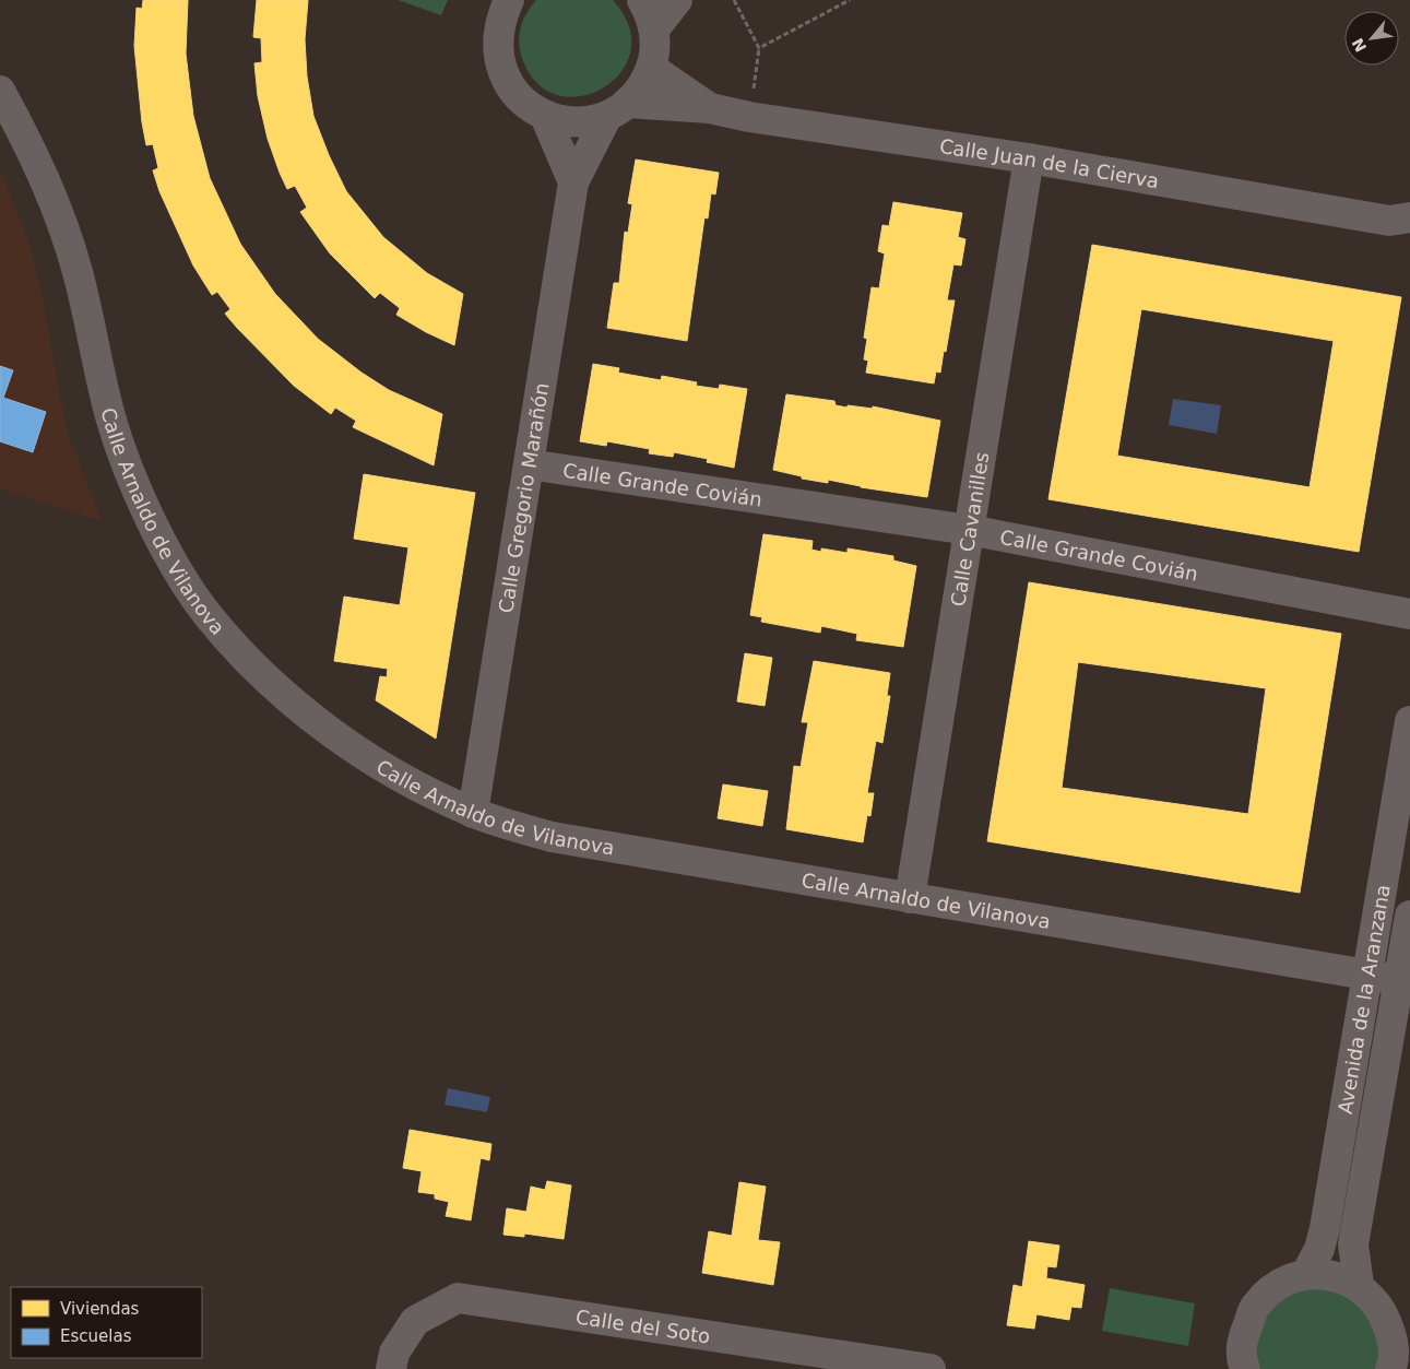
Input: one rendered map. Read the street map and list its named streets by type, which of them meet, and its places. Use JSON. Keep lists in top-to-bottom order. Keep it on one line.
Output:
{"streets":{"street":["Calle Juan de la Cierva","Calle Grande Covián","Calle Gregorio Marañón","Calle Arnaldo de Vilanova","Calle Cavanilles","Avenida de la Aranzana","Calle del Soto"]},"crossings":[["Calle Juan de la Cierva","Calle Gregorio Marañón"],["Calle Juan de la Cierva","Calle Cavanilles"],["Calle Grande Covián","Calle Gregorio Marañón"],["Calle Grande Covián","Calle Cavanilles"],["Calle Gregorio Marañón","Calle Arnaldo de Vilanova"],["Calle Arnaldo de Vilanova","Calle Cavanilles"],["Calle Arnaldo de Vilanova","Avenida de la Aranzana"]],"legend":["Viviendas","Escuelas"],"north":"bottom left"}
